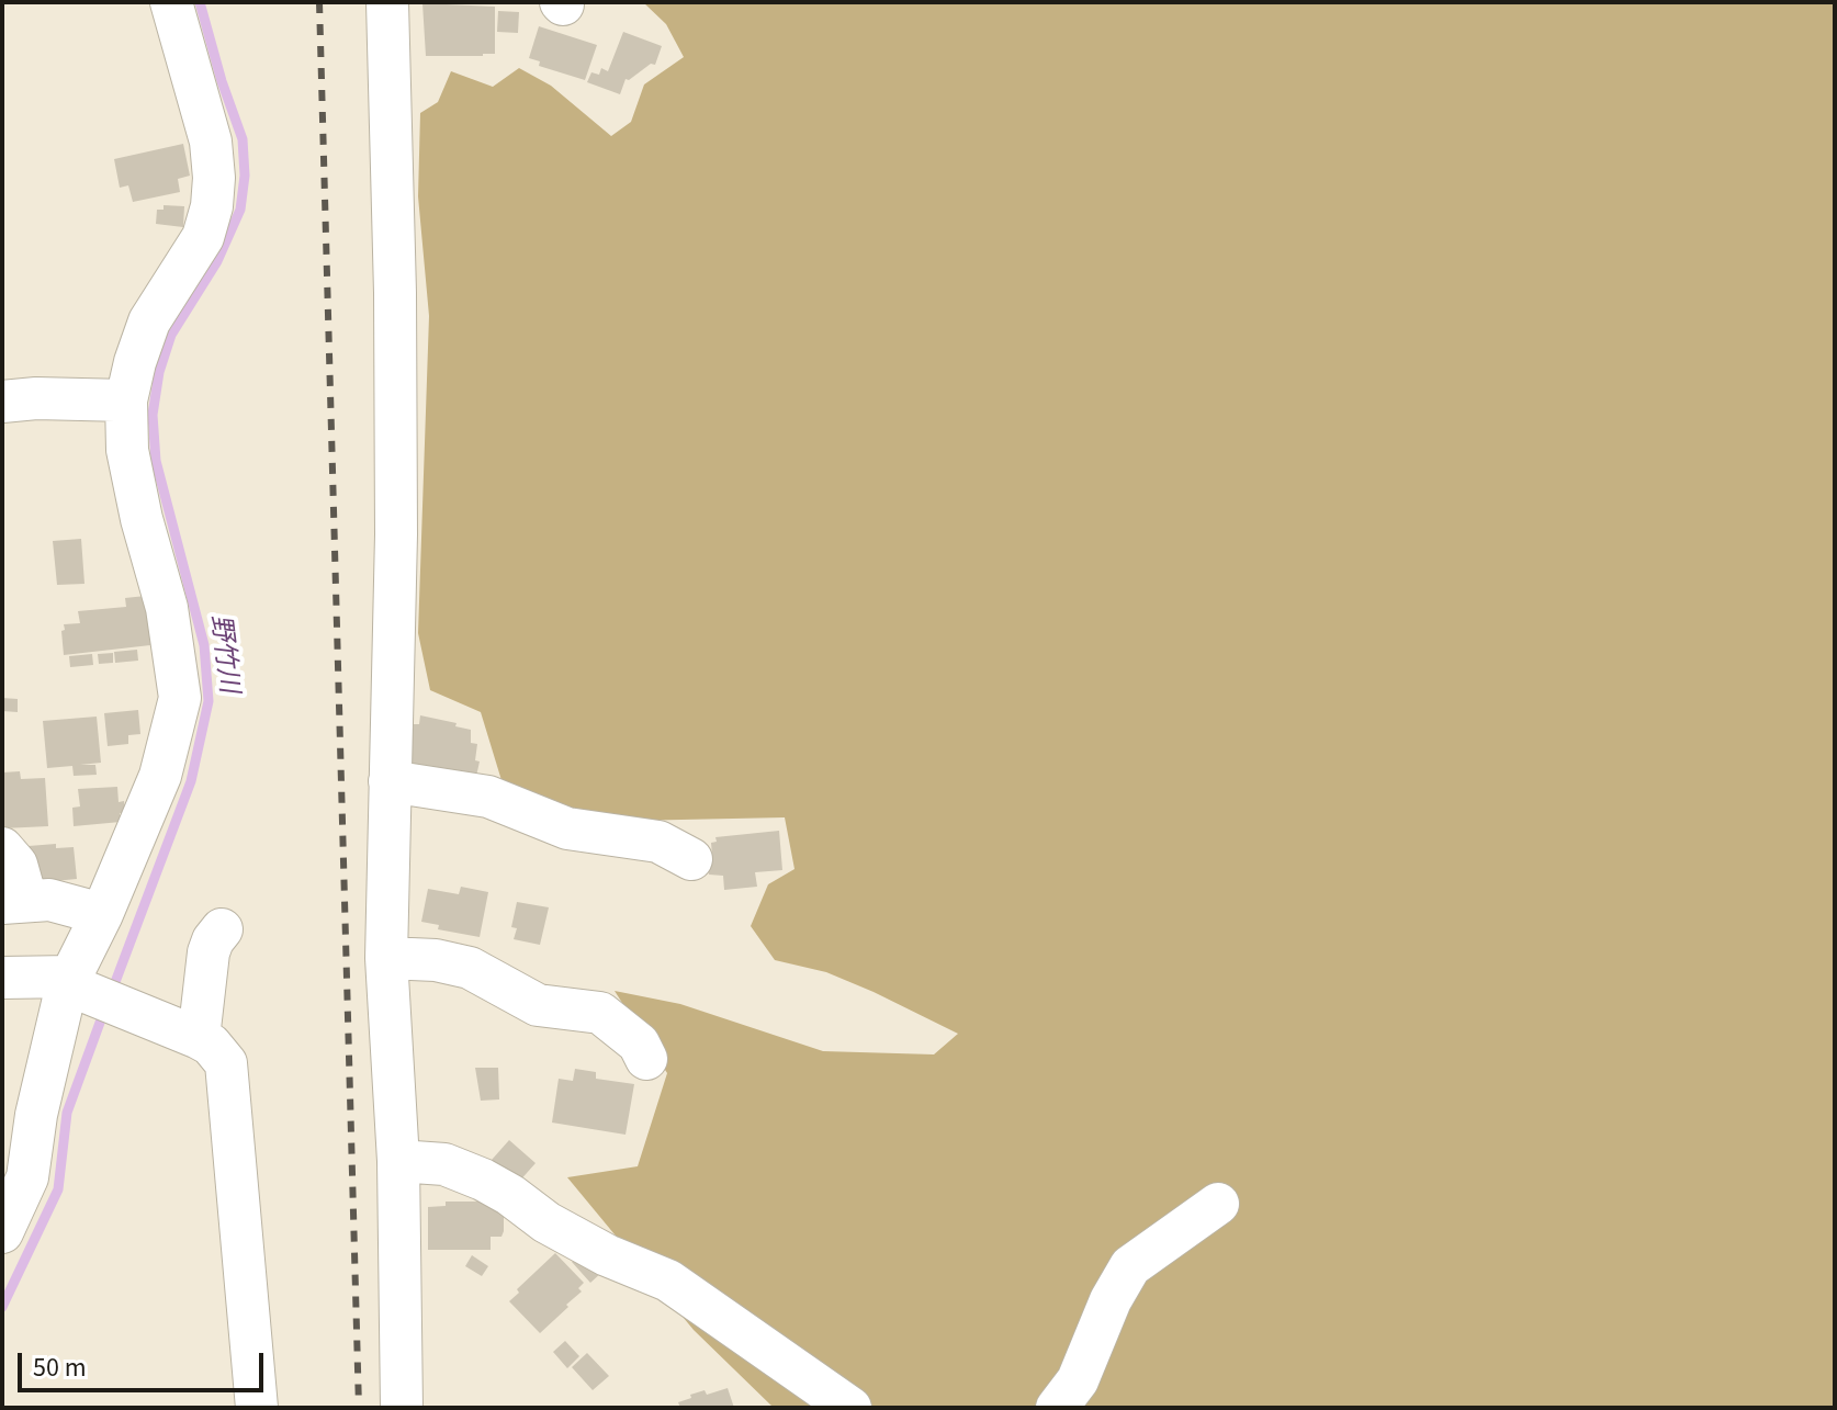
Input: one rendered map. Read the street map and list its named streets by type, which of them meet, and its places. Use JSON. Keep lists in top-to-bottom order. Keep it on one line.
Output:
{"water":["野竹川"],"scale_bar":"50 m"}
